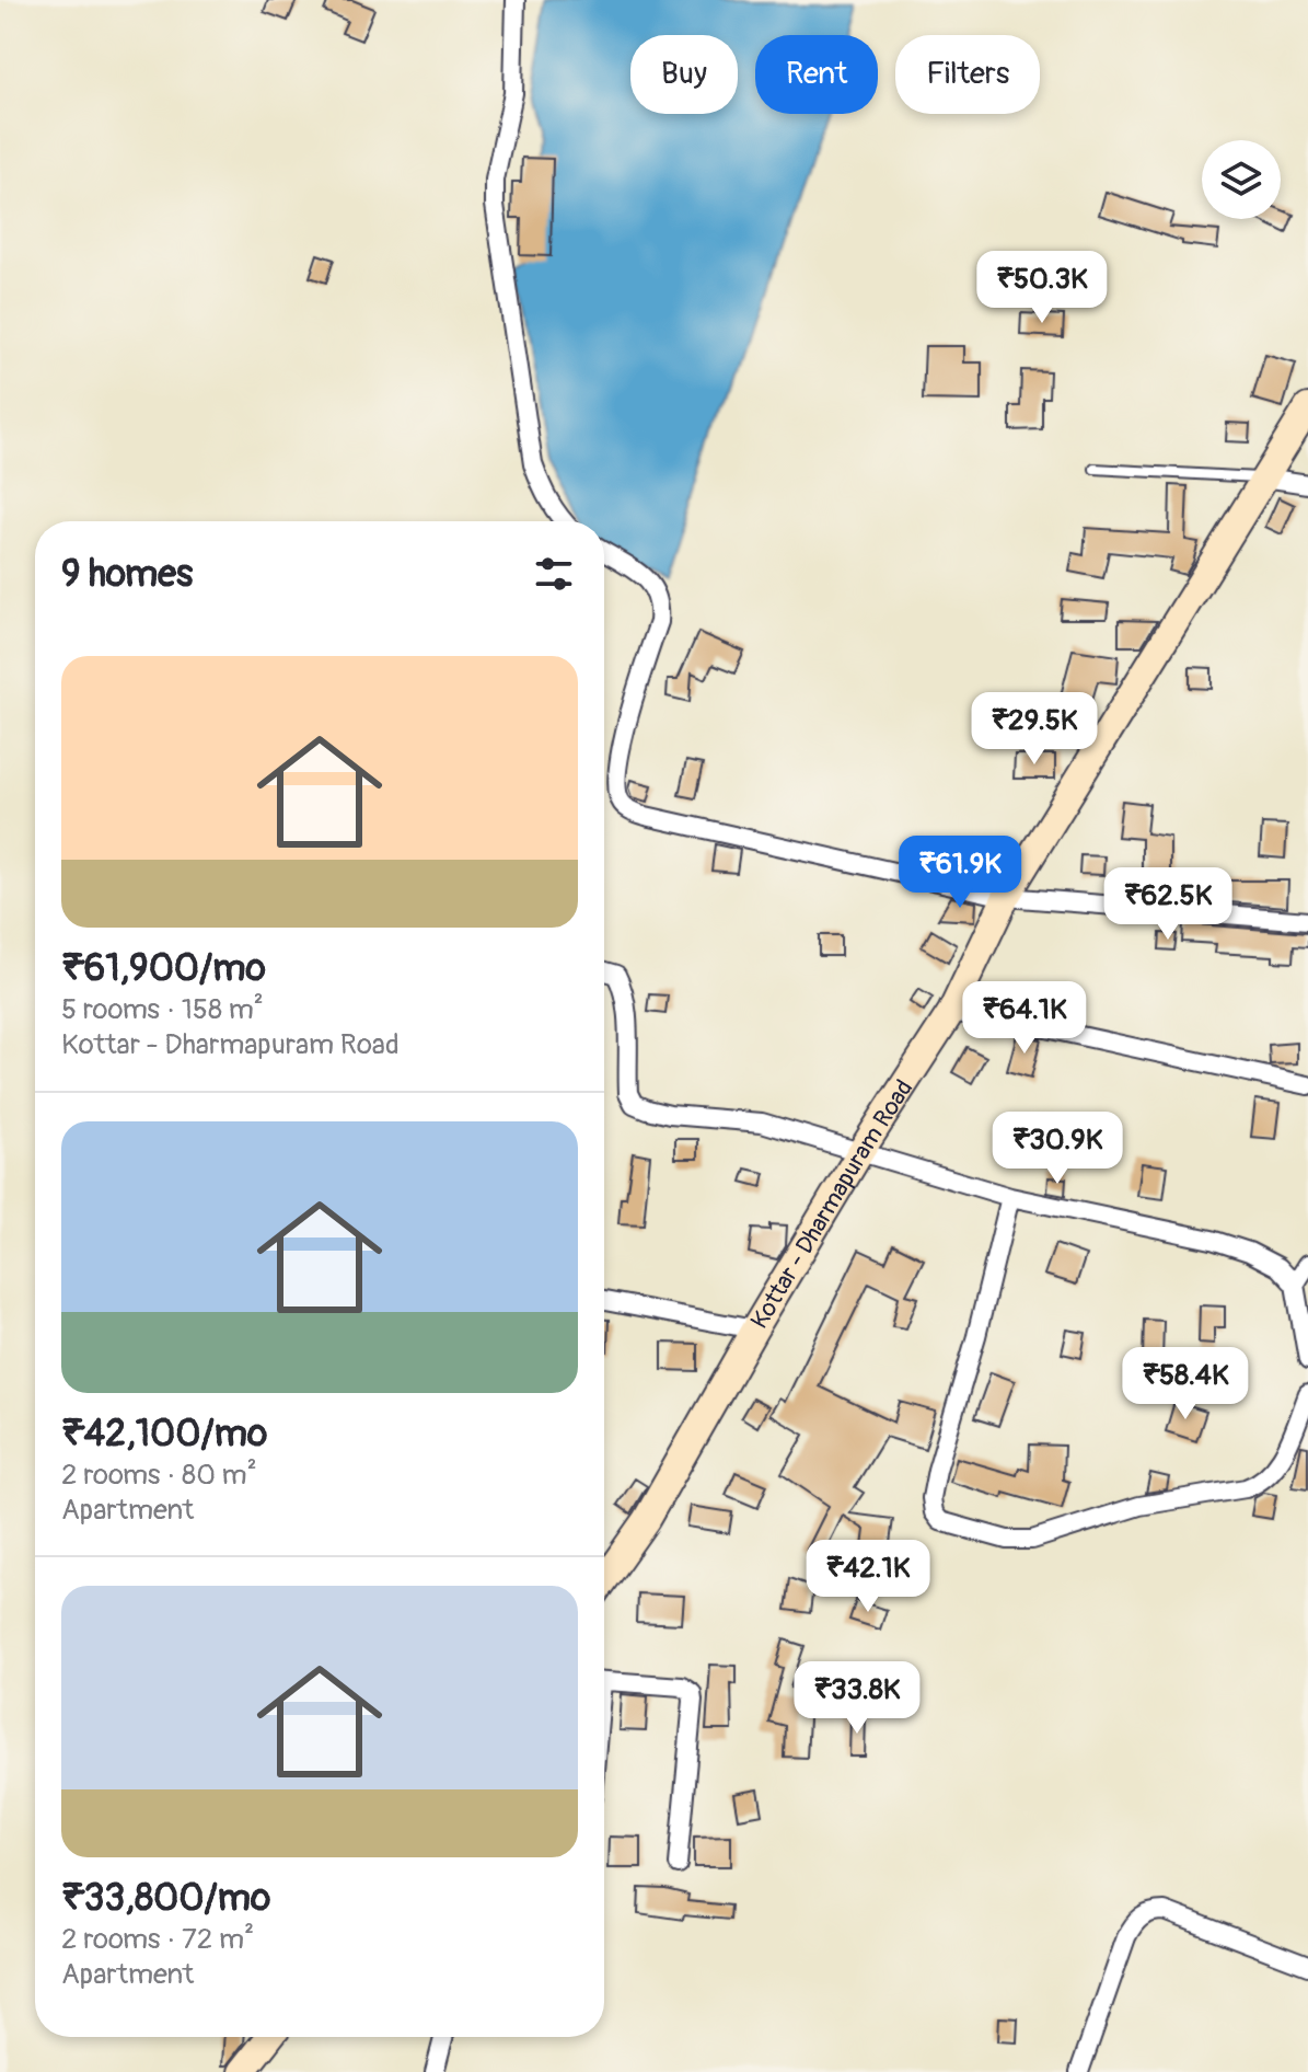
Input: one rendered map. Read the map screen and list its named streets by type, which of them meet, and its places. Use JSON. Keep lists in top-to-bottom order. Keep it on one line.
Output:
{"streets":{"main road":["Kottar - Dharmapuram Road"]},"page":{"chip":["Buy","Rent","Filters"],"price":["₹50.3K","₹29.5K","₹61.9K","₹62.5K","₹64.1K","₹30.9K","₹58.4K","₹42.1K","₹33.8K"],"heading":"9 homes","list":[{"name":"₹61,900/mo","note":"5 rooms · 158 m² · Kottar - Dharmapuram Road"},{"name":"₹42,100/mo","note":"2 rooms · 80 m² · Apartment"},{"name":"₹33,800/mo","note":"2 rooms · 72 m² · Apartment"}]}}
